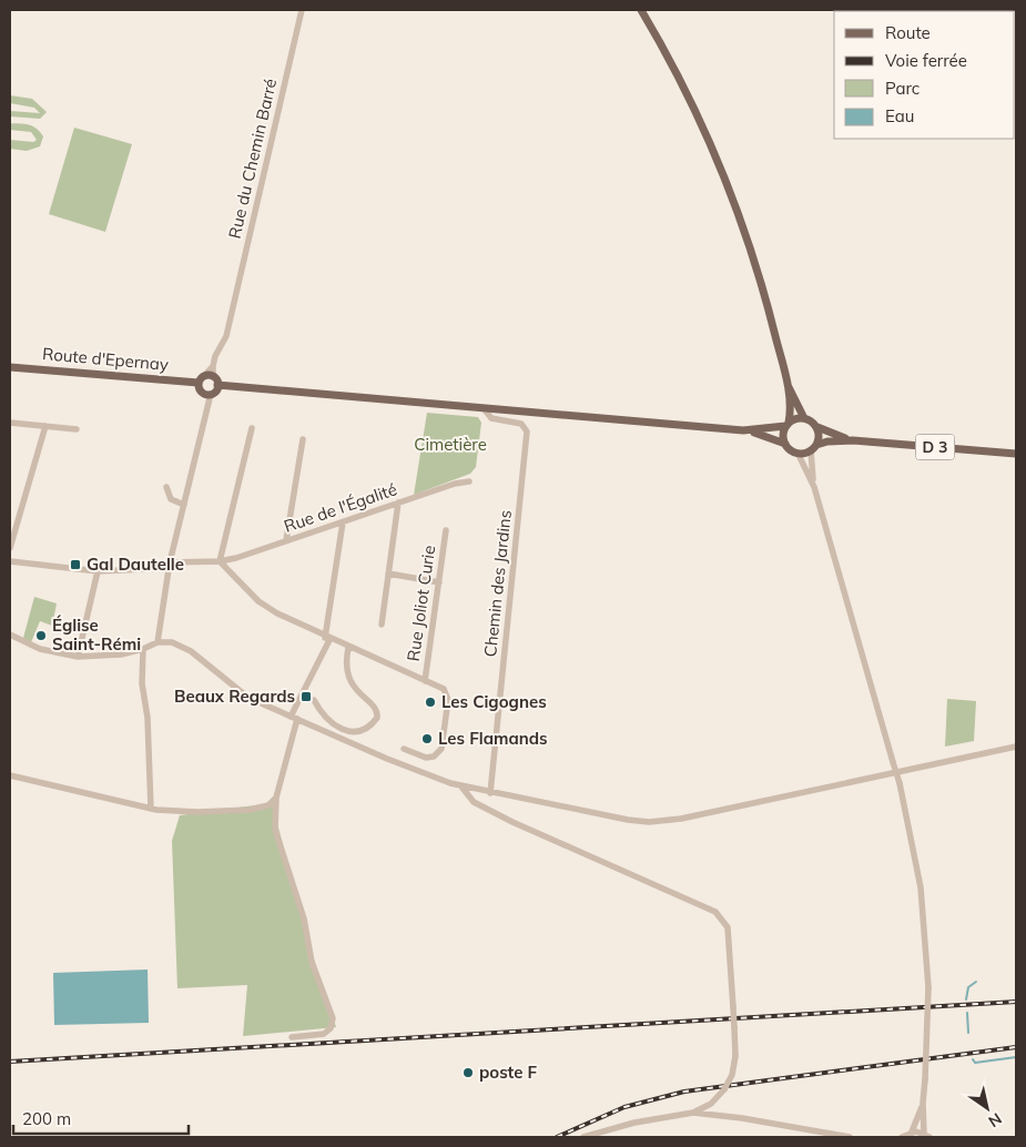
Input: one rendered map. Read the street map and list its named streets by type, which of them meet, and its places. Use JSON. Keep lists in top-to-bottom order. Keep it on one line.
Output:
{"streets":{"main road":["Route d'Epernay","D 3"],"street":["Rue du Chemin Barré","Rue de l'Égalité","Chemin des Jardins","Rue Joliot Curie"]},"parks":["Cimetière"],"places":{"transit":["Gal Dautelle","Beaux Regards"],"other":["Église Saint-Rémi","Les Cigognes","Les Flamands","poste F"]},"legend":["Route","Voie ferrée","Parc","Eau"],"scale_bar":"200 m","north":"bottom right"}
